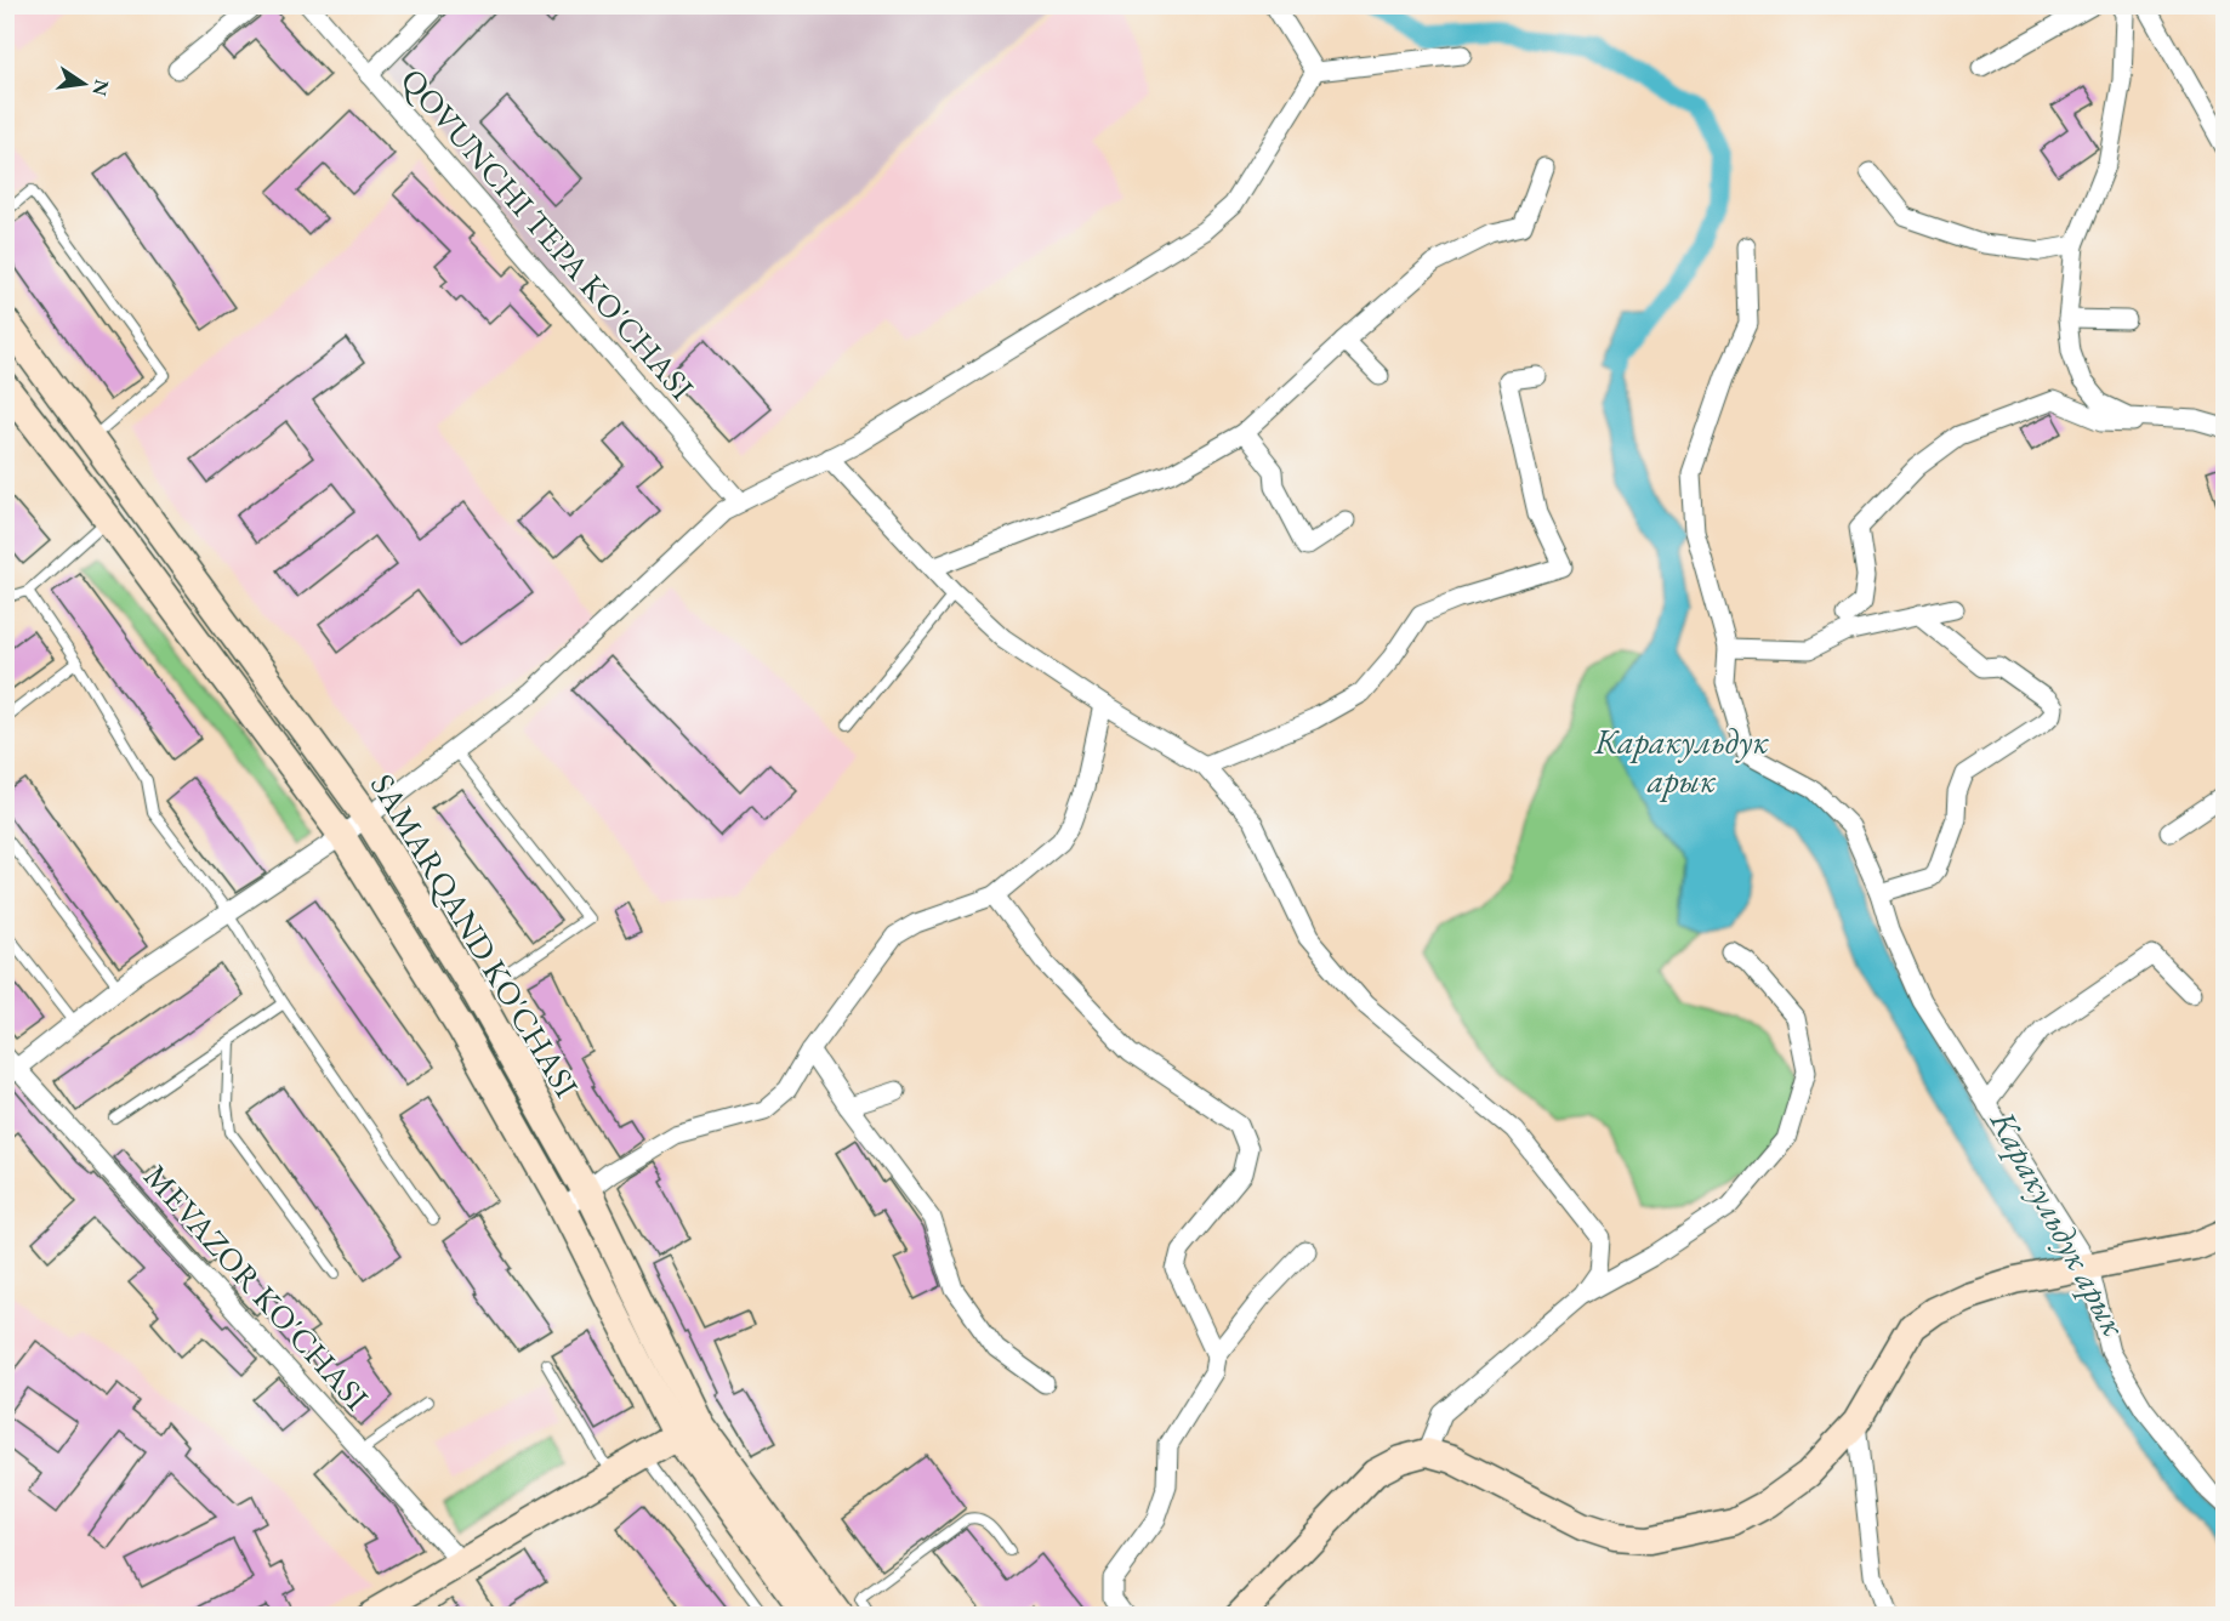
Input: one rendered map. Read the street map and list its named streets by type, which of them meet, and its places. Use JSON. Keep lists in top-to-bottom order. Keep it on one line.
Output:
{"streets":{"main road":["SAMARQAND KO'CHASI"],"street":["QOVUNCHI TEPA KO'CHASI","MEVAZOR KO'CHASI"]},"water":["Каракульдук арык"],"north":"right"}
